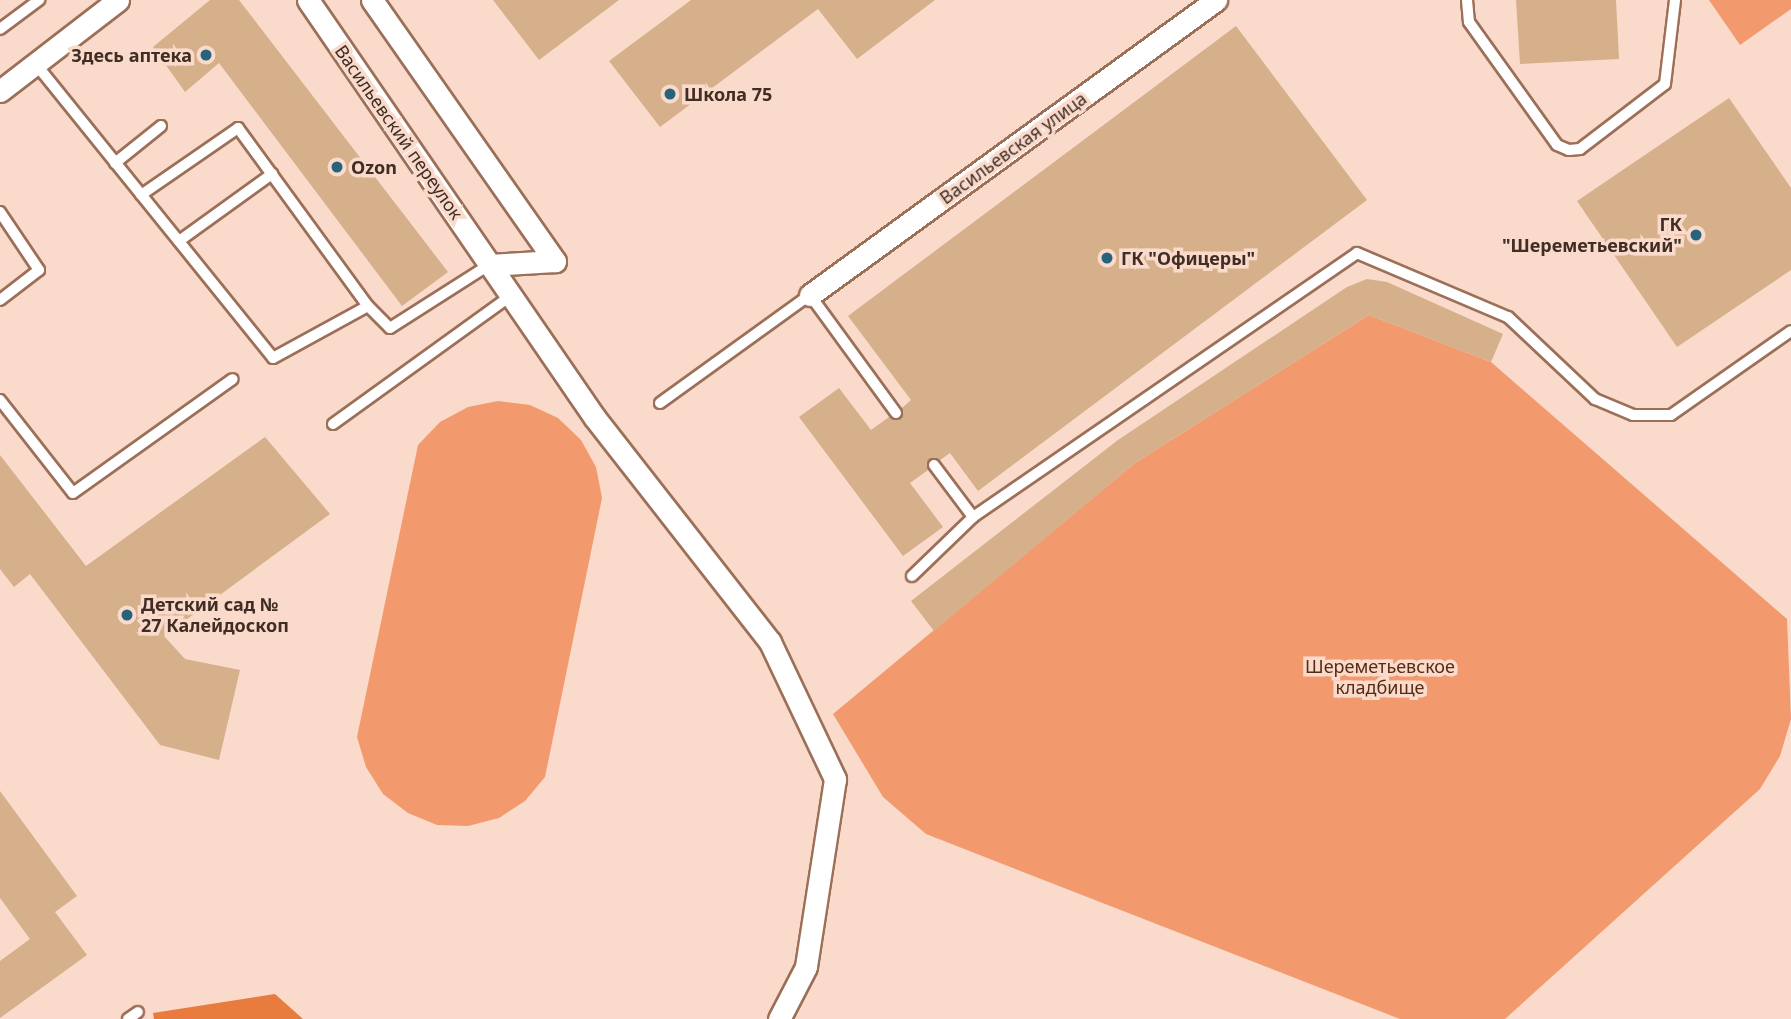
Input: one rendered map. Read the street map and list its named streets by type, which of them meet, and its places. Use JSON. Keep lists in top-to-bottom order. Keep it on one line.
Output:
{"streets":{"street":["Васильевский переулок","Васильевская улица"]},"parks":["Шереметьевское кладбище"],"places":["Здесь аптека","Школа 75","Ozon","ГК \"Шереметьевский\"","ГК \"Офицеры\"","Детский сад № 27 Калейдоскоп"]}
